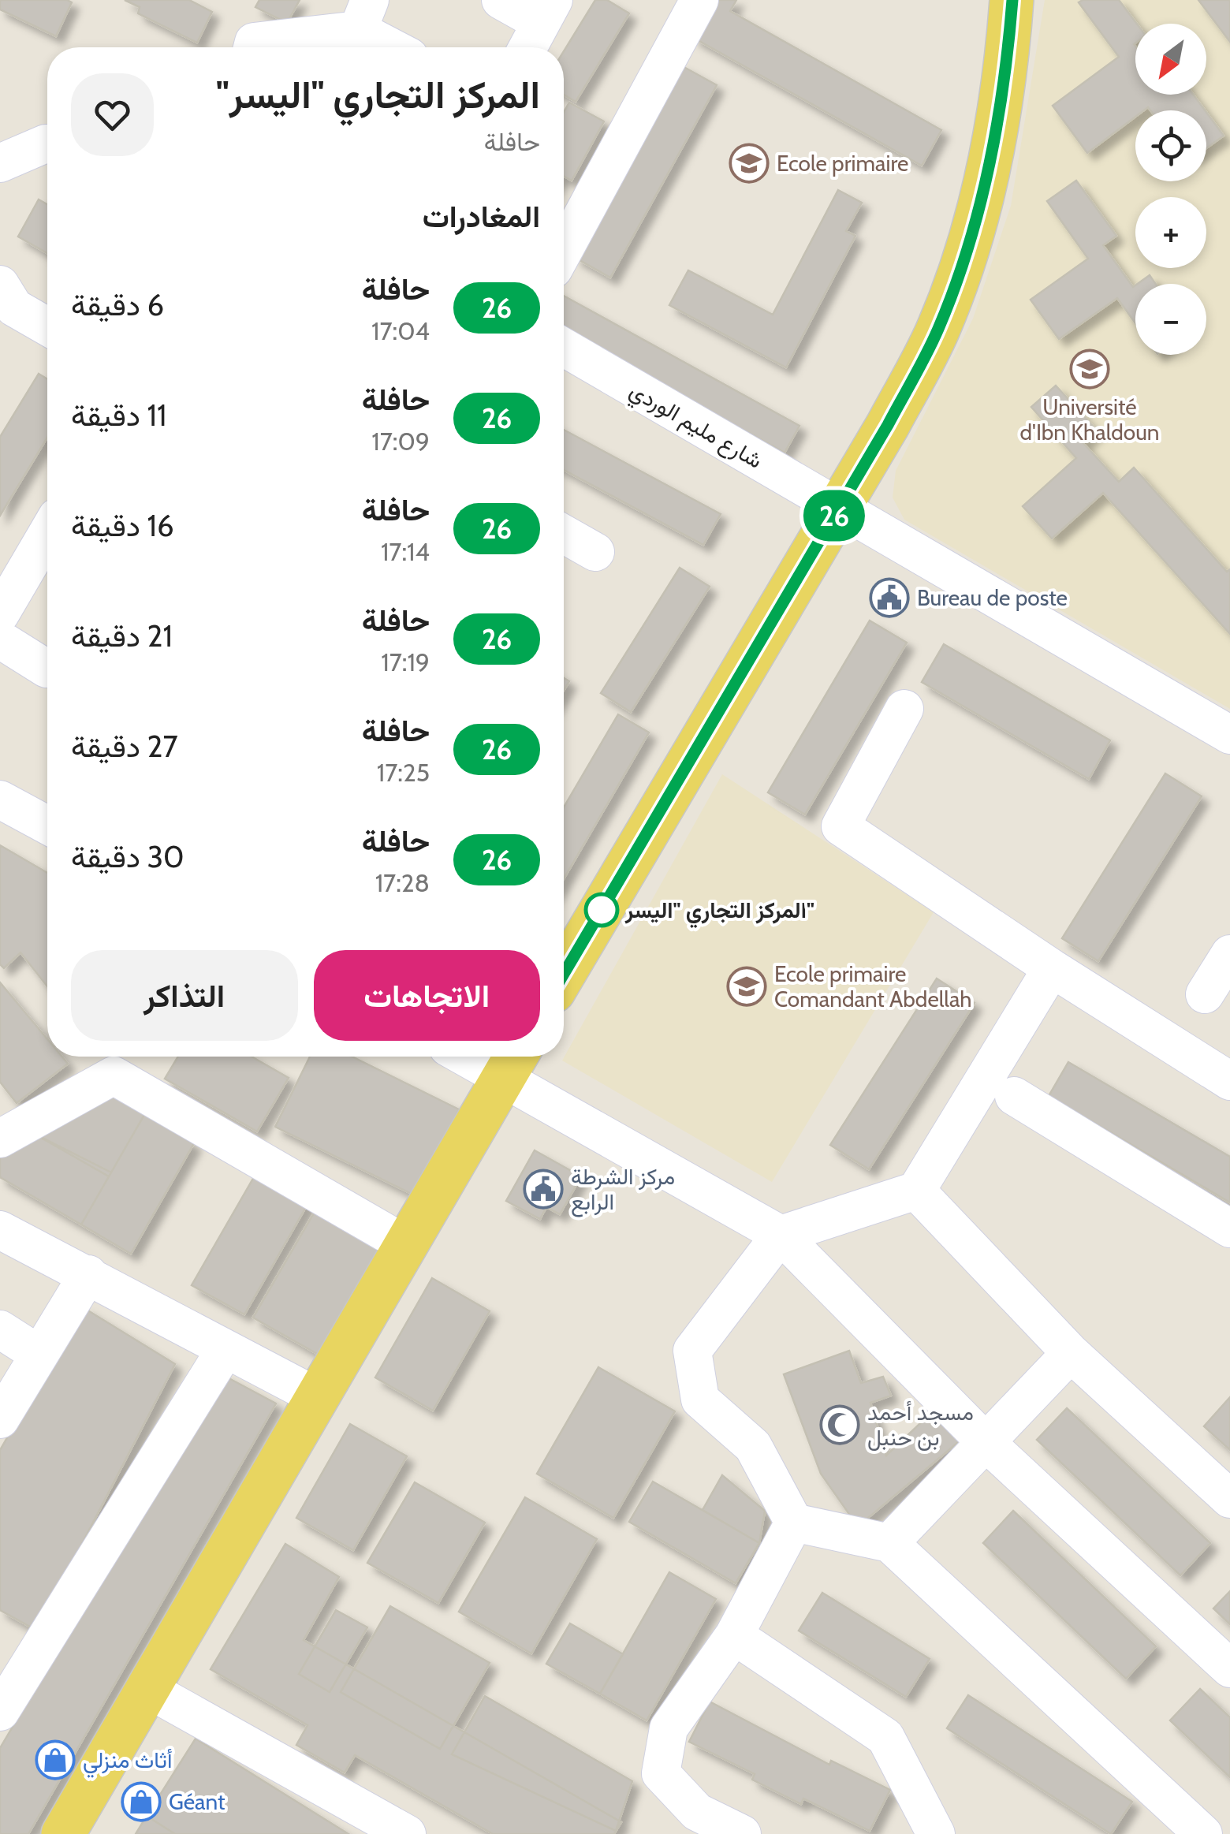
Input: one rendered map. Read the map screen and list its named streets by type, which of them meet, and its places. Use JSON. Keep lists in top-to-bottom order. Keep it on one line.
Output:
{"streets":{"street":["شارع مليم الوردي"]},"places":{"school or university":["Ecole primaire","Université d'Ibn Khaldoun","Ecole primaire Comandant Abdellah"],"public building":["Bureau de poste","مركز الشرطة الرابع"],"other":["المركز التجاري \"اليسر\""],"mosque":["مسجد أحمد بن حنبل"],"shop":["أثاث منزلي","Géant"]},"lines":["bus line 26"],"north":"bottom left","page":{"on_map":"26","map_buttons":["+","−"],"heading":[["المركز التجاري \"اليسر\"","حافلة"],"المغادرات"],"list":[{"mark":"26","name":"حافلة","note":"17:04","value":"6 دقيقة"},{"mark":"26","name":"حافلة","note":"17:09","value":"11 دقيقة"},{"mark":"26","name":"حافلة","note":"17:14","value":"16 دقيقة"},{"mark":"26","name":"حافلة","note":"17:19","value":"21 دقيقة"},{"mark":"26","name":"حافلة","note":"17:25","value":"27 دقيقة"},{"mark":"26","name":"حافلة","note":"17:28","value":"30 دقيقة"}],"buttons":["الاتجاهات","التذاكر"]}}
